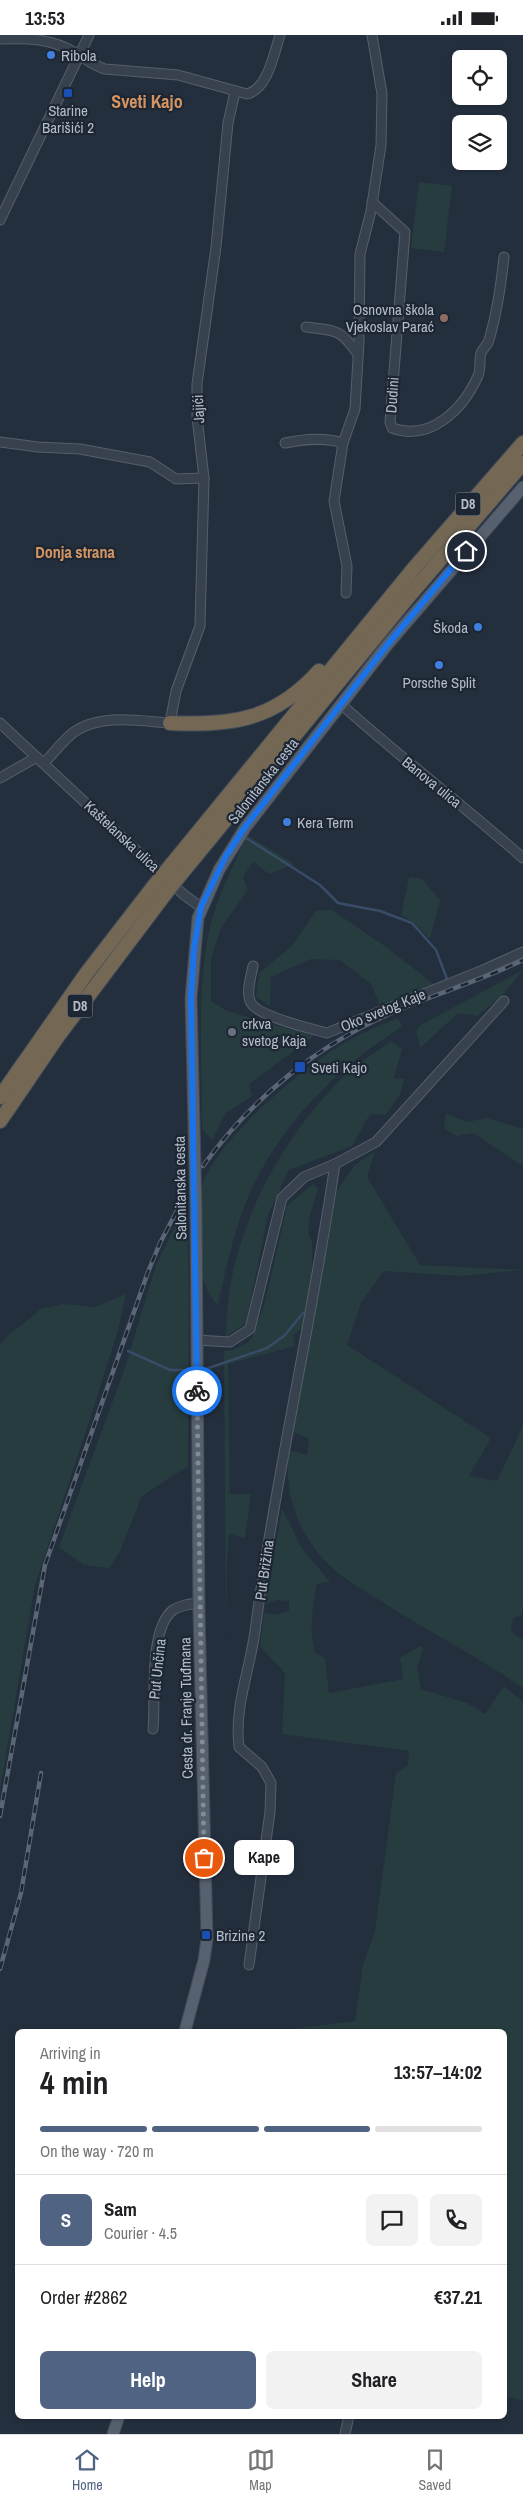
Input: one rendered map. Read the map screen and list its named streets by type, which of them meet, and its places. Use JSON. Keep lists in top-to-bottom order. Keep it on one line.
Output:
{"streets":{"highway":["D8"],"main road":["Salonitanska cesta","Cesta dr. Franje Tuđmana"],"street":["Dudini","Jajići","Banova ulica","Kaštelanska ulica","Oko svetog Kaje","Put Brižina","Put Unčina"]},"crossings":[["Salonitanska cesta","Banova ulica"],["Salonitanska cesta","Kaštelanska ulica"],["Salonitanska cesta","Cesta dr. Franje Tuđmana"],["Put Unčina","Cesta dr. Franje Tuđmana"]],"districts":["Sveti Kajo","Donja strana"],"places":{"other":["Ribola","Osnovna škola Vjekoslav Parać","Škoda","Porsche Split","Kera Term","crkva svetog Kaja","Kape"],"transit":["Starine Barišići 2","Sveti Kajo","Brizine 2"]},"page":{"status":"13:53","bubble":"Kape","heading":["4 min","Arriving in","13:57–14:02"],"panel":["Sam","Courier · 4.5","Order #2862","€37.21"],"bar":"On the way · 720 m","round":"S","buttons":["Help","Share"],"tabs":["Home","Map","Saved"]}}
